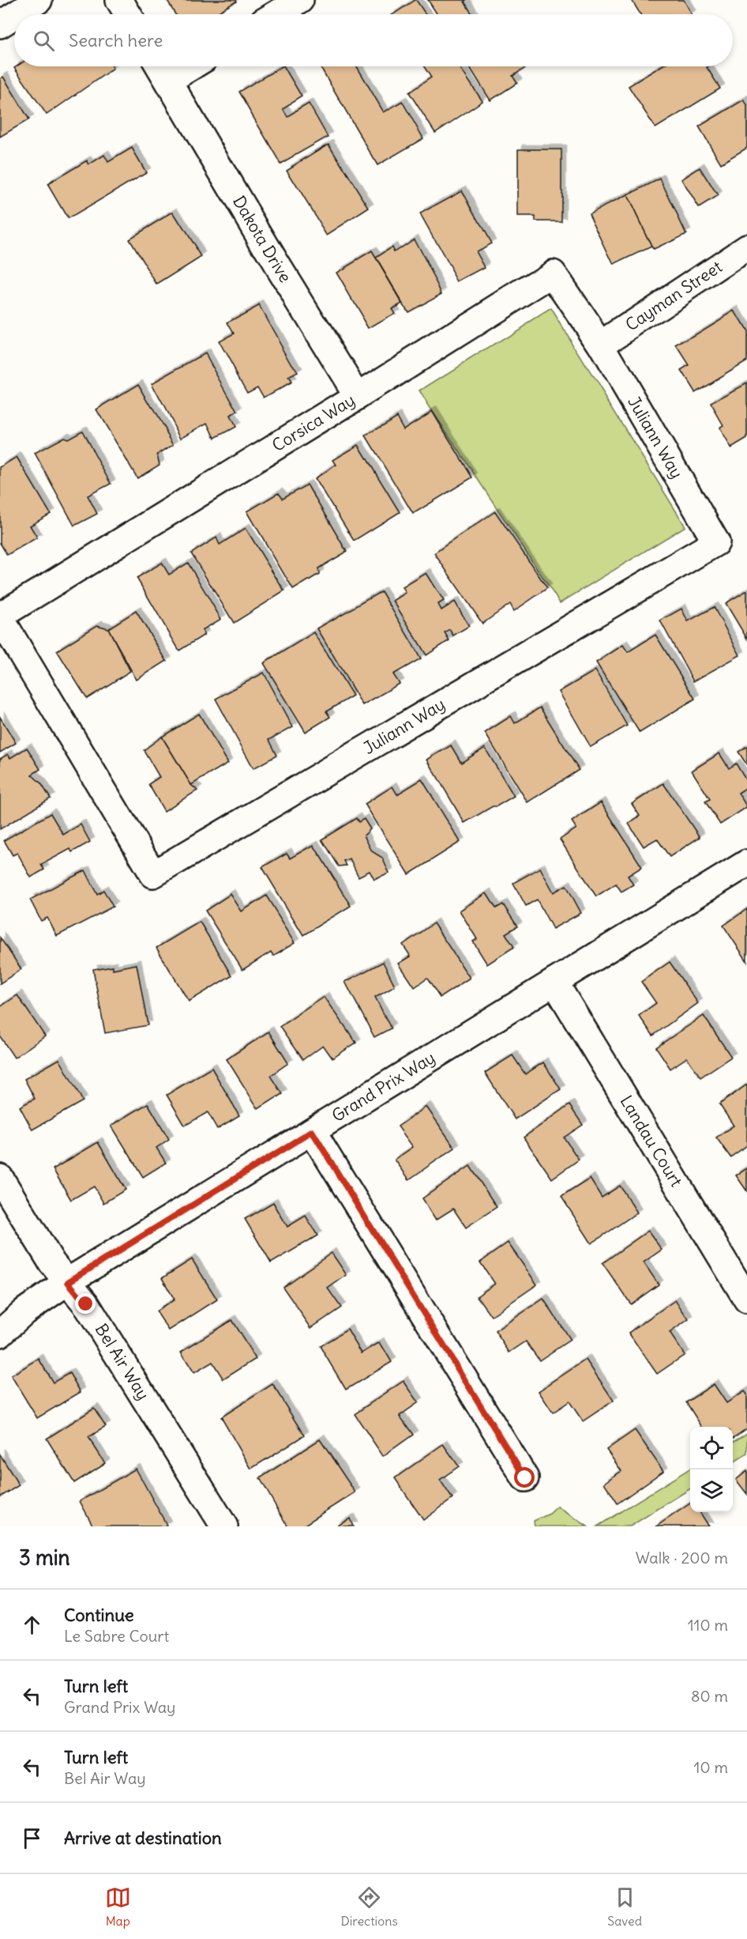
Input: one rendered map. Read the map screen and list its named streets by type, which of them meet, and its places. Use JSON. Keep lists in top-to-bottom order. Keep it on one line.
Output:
{"streets":{"street":["Dakota Drive","Cayman Street","Corsica Way","Juliann Way","Grand Prix Way","Landau Court","Bel Air Way"]},"crossings":[["Dakota Drive","Corsica Way"],["Cayman Street","Corsica Way"],["Cayman Street","Juliann Way"],["Corsica Way","Juliann Way"],["Grand Prix Way","Landau Court"],["Grand Prix Way","Bel Air Way"]],"page":{"search":"Search here","heading":["3 min","Walk · 200 m"],"list":[["Continue","Le Sabre Court","110 m"],["Turn left","Grand Prix Way","80 m"],["Turn left","Bel Air Way","10 m"],"Arrive at destination"],"nav":["Map","Directions","Saved"]}}
